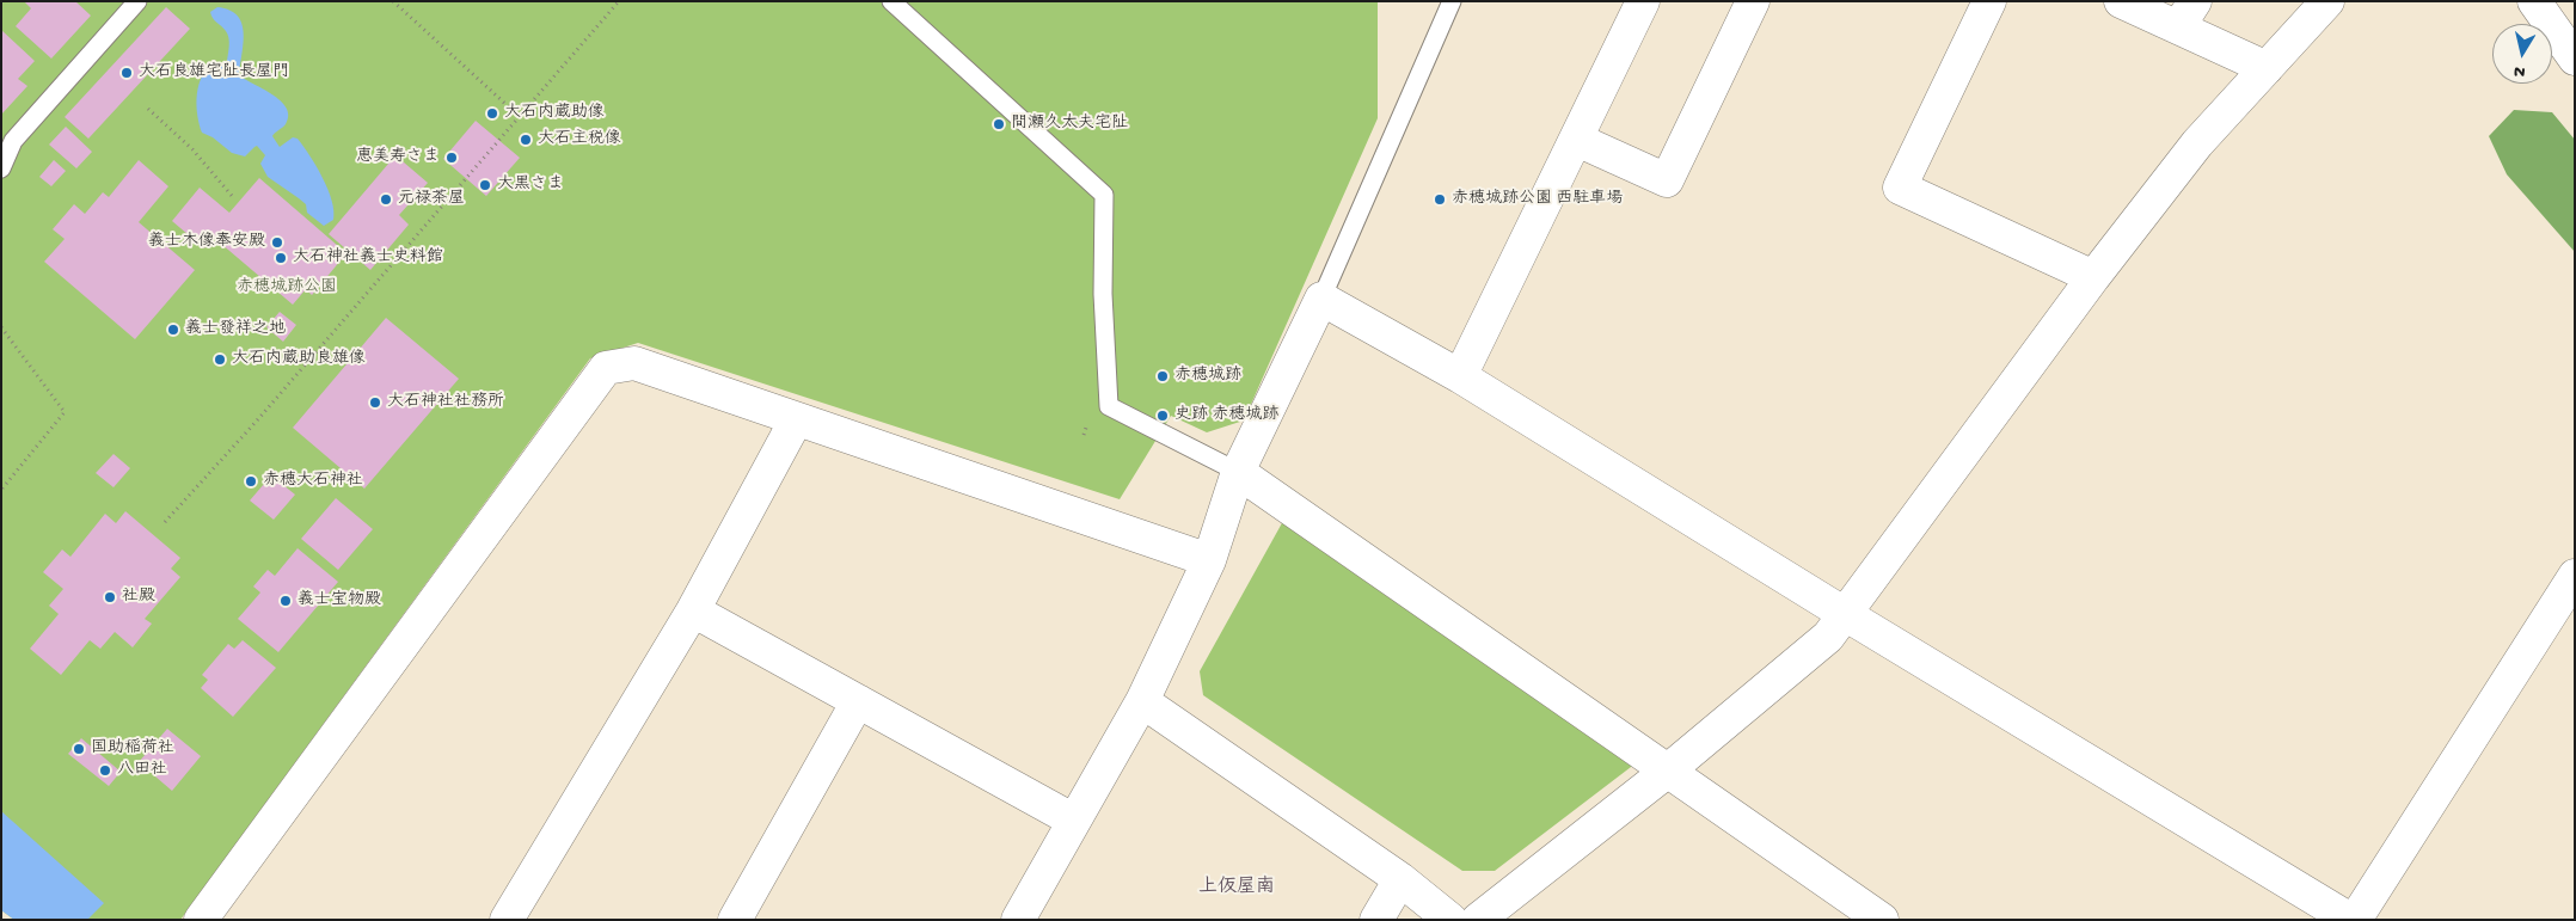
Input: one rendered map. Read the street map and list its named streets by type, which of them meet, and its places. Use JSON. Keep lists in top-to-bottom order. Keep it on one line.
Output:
{"districts":["上仮屋南"],"parks":["赤穂城跡公園"],"places":["大石良雄宅阯長屋門","大石内蔵助像","間瀬久太夫宅阯","大石主税像","恵美寿さま","大黒さま","元禄茶屋","赤穂城跡公園 西駐車場","義士木像奉安殿","大石神社義士史料館","義士發祥之地","大石内蔵助良雄像","赤穂城跡","大石神社社務所","史跡 赤穂城跡","赤穂大石神社","社殿","義士宝物殿","国助稲荷社","八田社"],"north":"bottom"}
